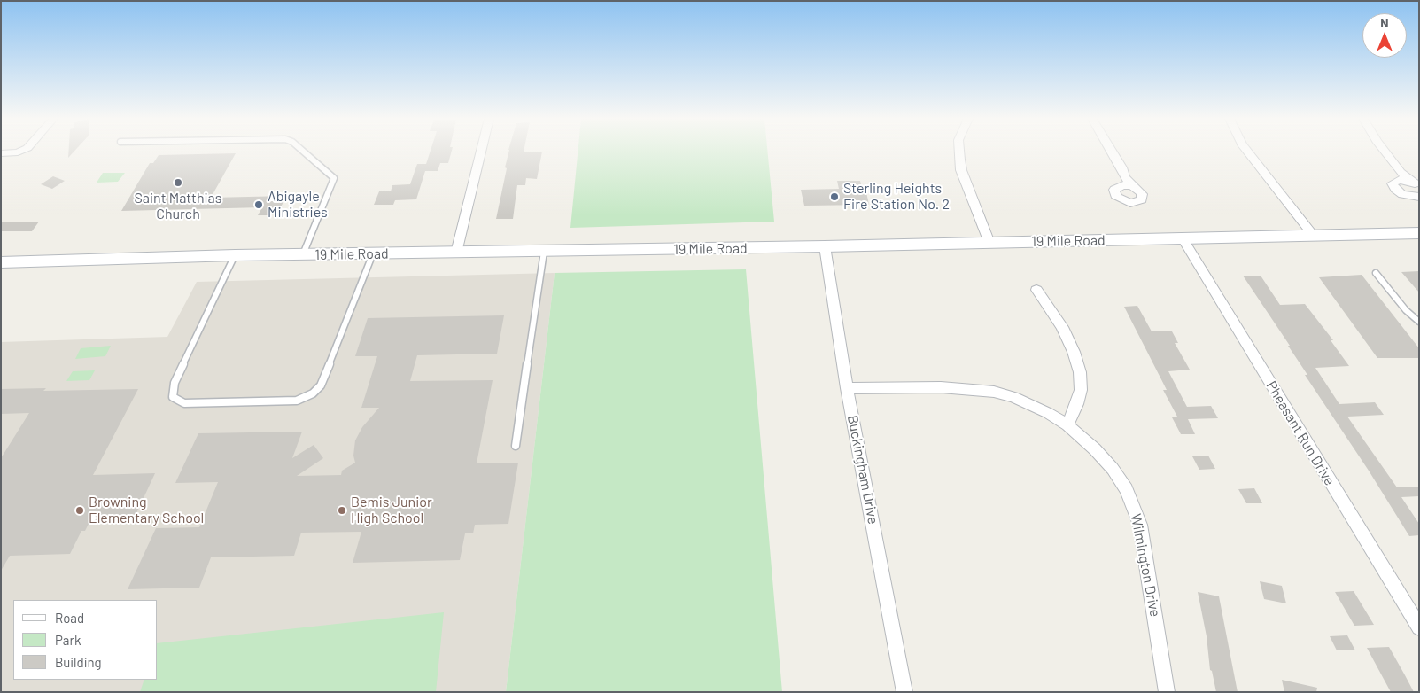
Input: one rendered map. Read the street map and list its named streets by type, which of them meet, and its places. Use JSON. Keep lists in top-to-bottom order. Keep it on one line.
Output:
{"streets":{"street":["19 Mile Road","Pheasant Run Drive","Buckingham Drive","Wilmington Drive"]},"crossings":[["19 Mile Road","Pheasant Run Drive"],["19 Mile Road","Buckingham Drive"],["Buckingham Drive","Wilmington Drive"]],"places":["Saint Matthias Church","Sterling Heights Fire Station No. 2","Abigayle Ministries","Browning Elementary School","Bemis Junior High School"],"legend":["Road","Park","Building"],"north":"top"}
